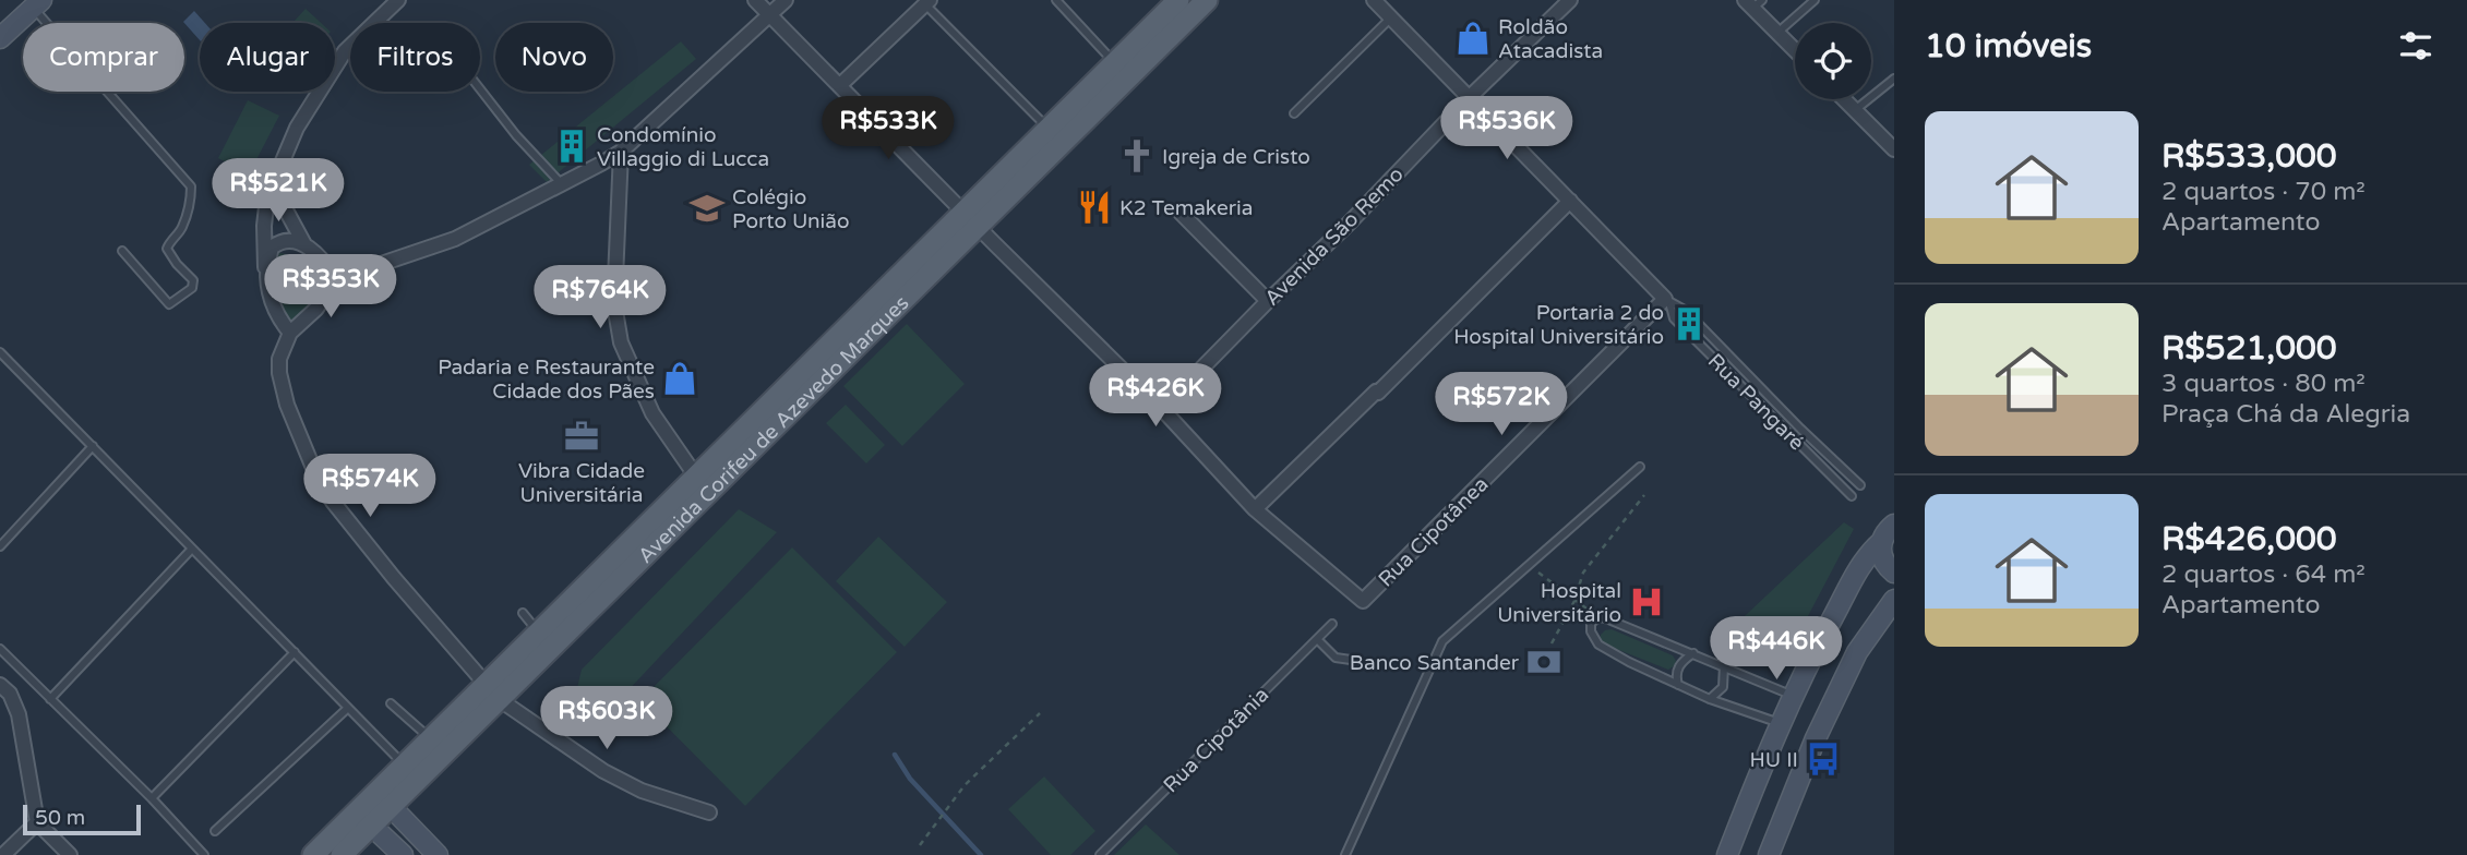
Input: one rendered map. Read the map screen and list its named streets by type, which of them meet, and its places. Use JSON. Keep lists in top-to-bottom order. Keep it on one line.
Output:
{"streets":{"main road":["Avenida Corifeu de Azevedo Marques"],"street":["Avenida São Remo","Rua Pangaré","Rua Cipotânea"],"lane":["Rua Cipotânia"]},"crossings":[["Avenida São Remo","Rua Pangaré"],["Rua Pangaré","Rua Cipotânea"]],"places":{"shop":["Roldão Atacadista","Padaria e Restaurante Cidade dos Pães"],"building":["Condomínio Villaggio di Lucca","Portaria 2 do Hospital Universitário"],"church":["Igreja de Cristo"],"restaurant":["K2 Temakeria"],"school or university":["Colégio Porto União"],"office":["Vibra Cidade Universitária"],"hospital":["Hospital Universitário"],"bank":["Banco Santander"],"bus stop":["HU II"]},"scale_bar":"50 m","page":{"heading":"10 imóveis","chip":["Comprar","Alugar","Filtros","Novo"],"list":[{"name":"R$533,000","note":"2 quartos · 70 m² · Apartamento"},{"name":"R$521,000","note":"3 quartos · 80 m² · Praça Chá da Alegria"},{"name":"R$426,000","note":"2 quartos · 64 m² · Apartamento"}],"price":["R$533K","R$536K","R$521K","R$353K","R$764K","R$426K","R$572K","R$574K","R$446K","R$603K"],"scale":"50 m"}}
